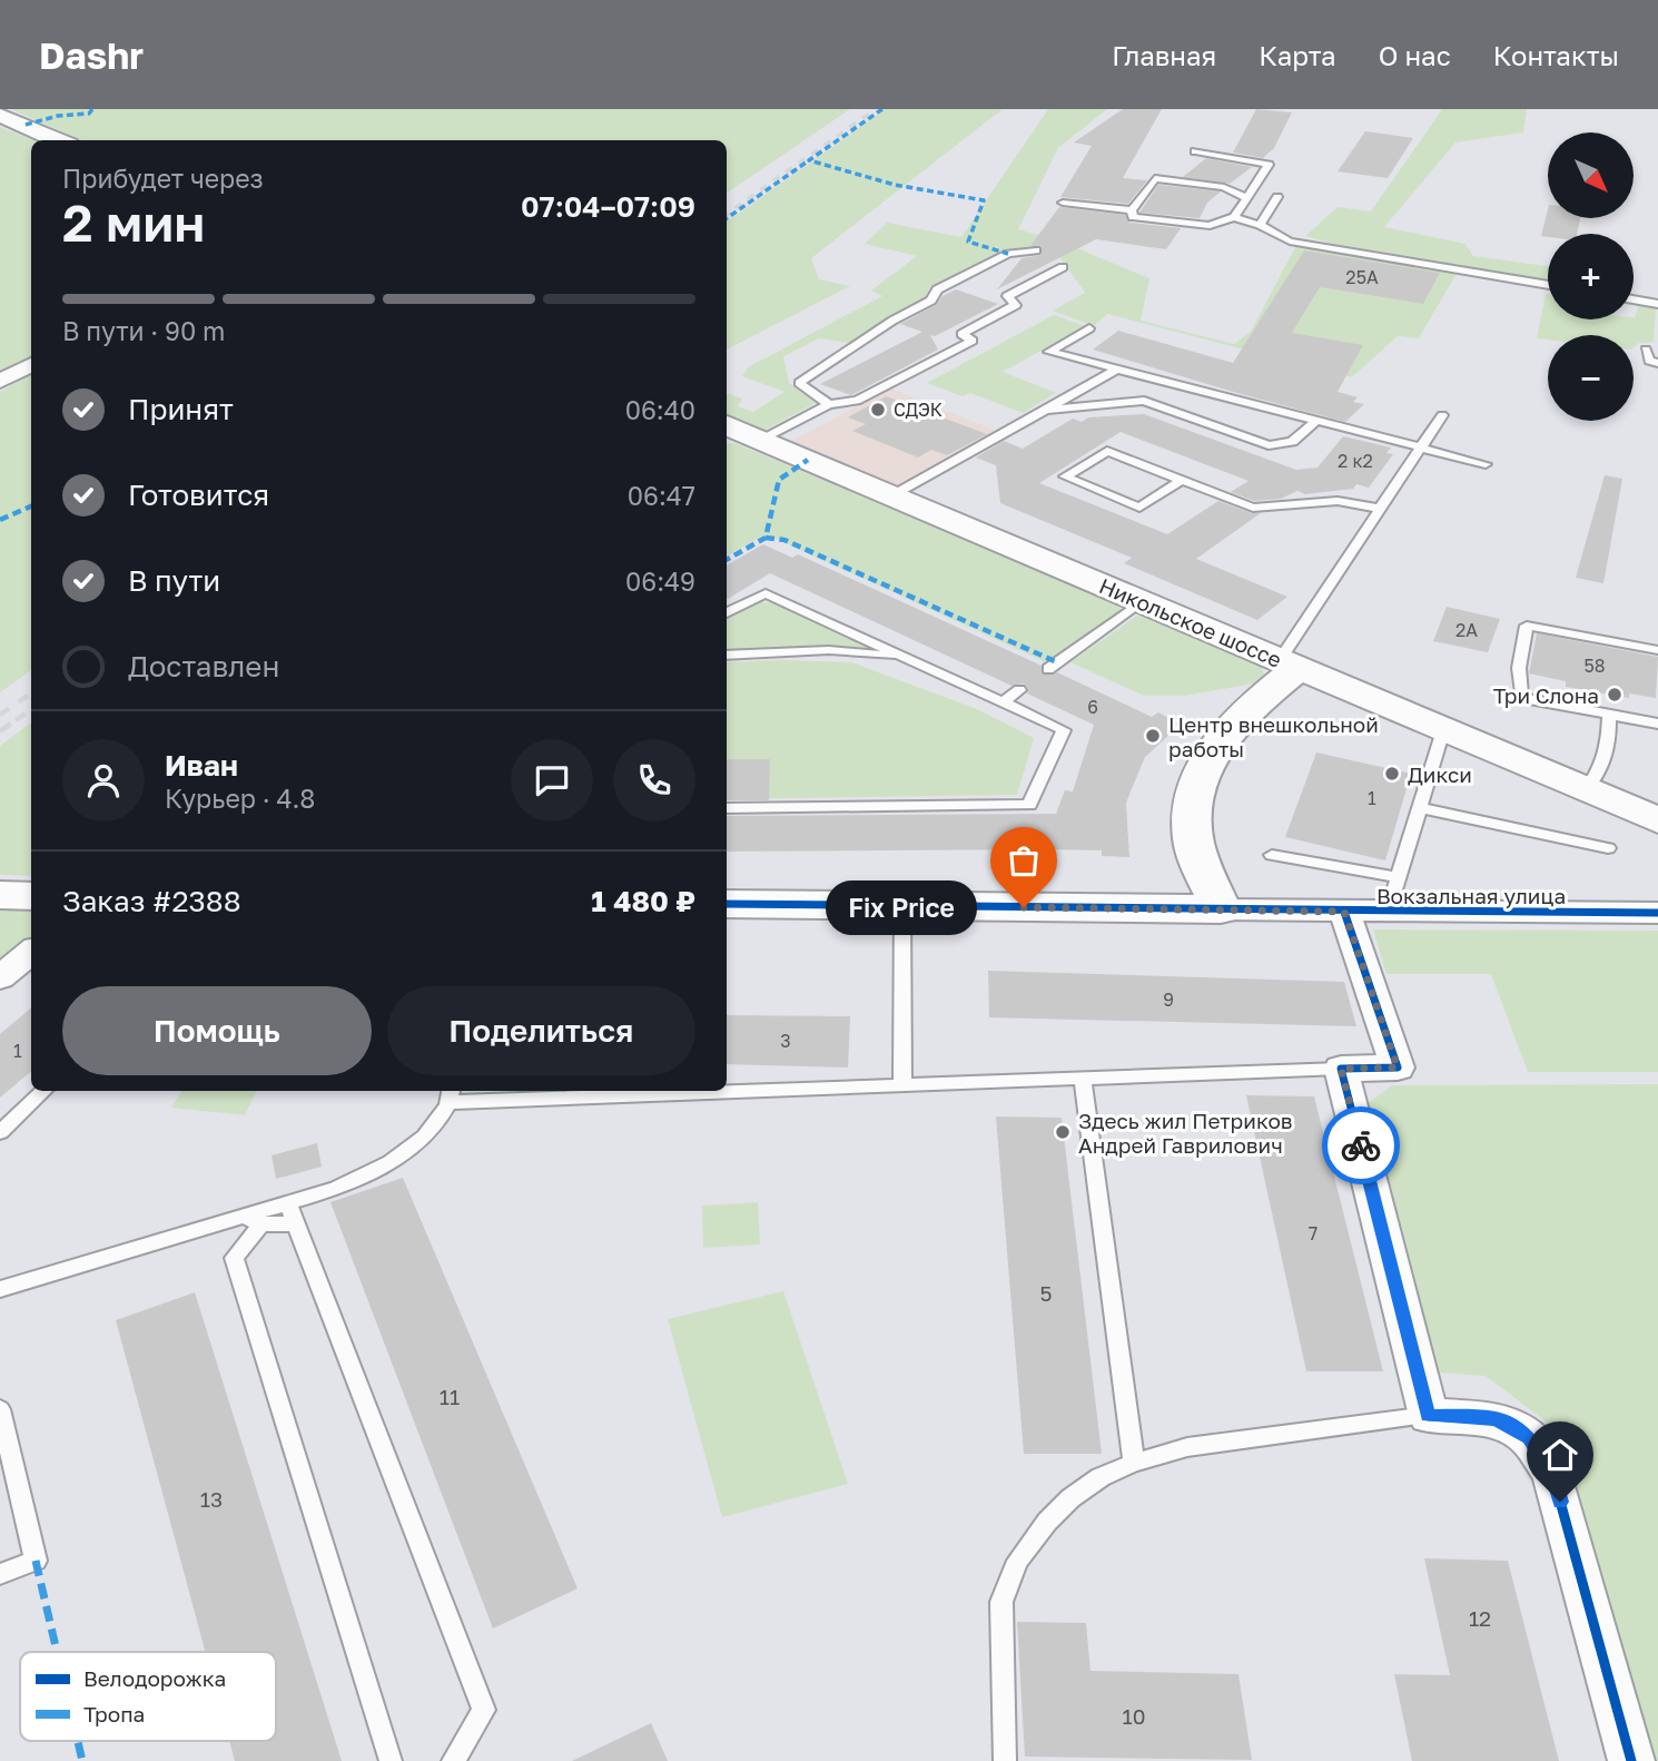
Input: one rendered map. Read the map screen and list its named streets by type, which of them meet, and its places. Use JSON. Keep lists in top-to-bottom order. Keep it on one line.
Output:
{"streets":{"main road":["Никольское шоссе","Вокзальная улица"]},"crossings":[["Никольское шоссе","Вокзальная улица"]],"places":["СДЭК","Три Слона","Центр внешкольной работы","Дикси","Fix Price","Здесь жил Петриков Андрей Гаврилович"],"house_numbers":["25А","2 к2","2А","58","6","1","9","3","1","7","5","11","13","12","10"],"legend":["Велодорожка","Тропа"],"north":"bottom right","page":{"header":"Dashr","nav":["Главная","Карта","О нас","Контакты"],"map_buttons":["+","−"],"heading":["2 мин","Прибудет через","07:04–07:09"],"panel":["Иван","Курьер · 4.8","Заказ #2388","1 480 ₽"],"bar":"В пути · 90 m","list":[["Принят","06:40"],["Готовится","06:47"],["В пути","06:49"],"Доставлен"],"bubble":"Fix Price","buttons":["Помощь","Поделиться"]}}
